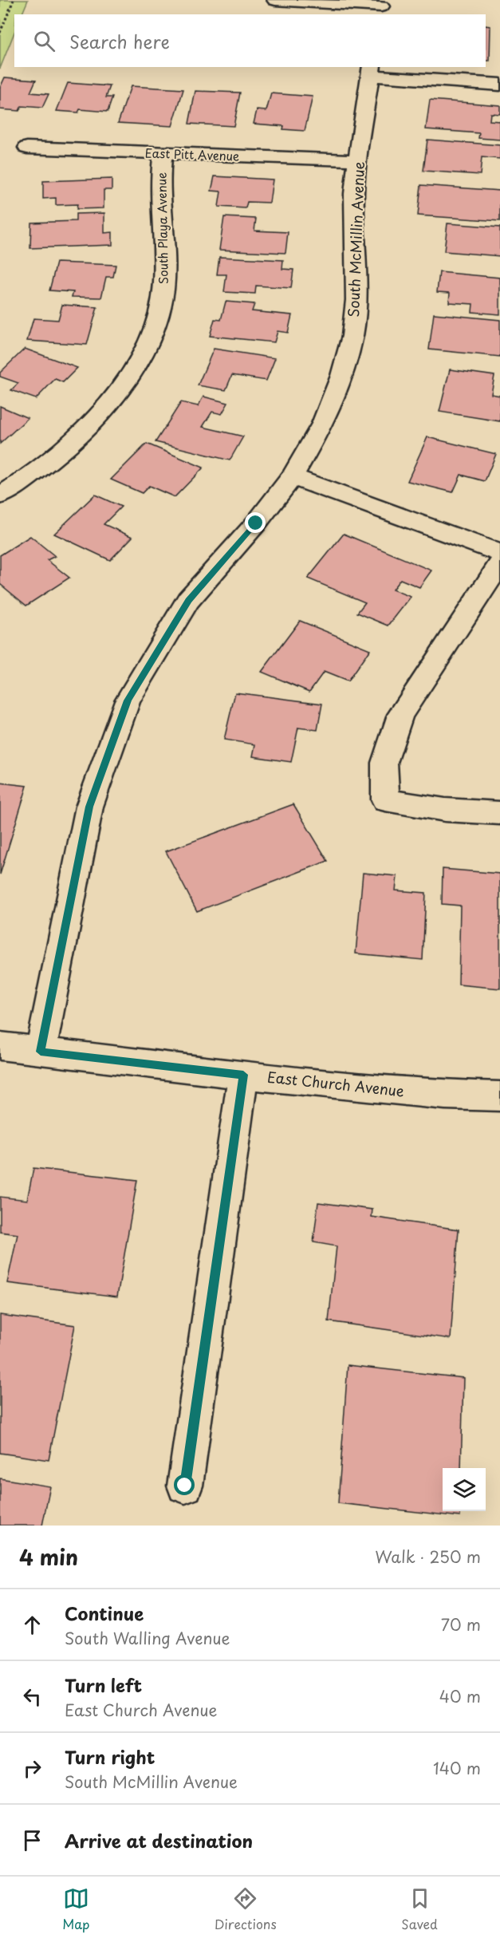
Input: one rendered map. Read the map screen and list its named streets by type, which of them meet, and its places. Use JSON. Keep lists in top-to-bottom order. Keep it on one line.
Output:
{"streets":{"street":["East Pitt Avenue","South Playa Avenue","South McMillin Avenue","East Church Avenue"]},"crossings":[["East Pitt Avenue","South Playa Avenue"],["East Pitt Avenue","South McMillin Avenue"],["South McMillin Avenue","East Church Avenue"]],"page":{"search":"Search here","heading":["4 min","Walk · 250 m"],"list":[["Continue","South Walling Avenue","70 m"],["Turn left","East Church Avenue","40 m"],["Turn right","South McMillin Avenue","140 m"],"Arrive at destination"],"nav":["Map","Directions","Saved"]}}
